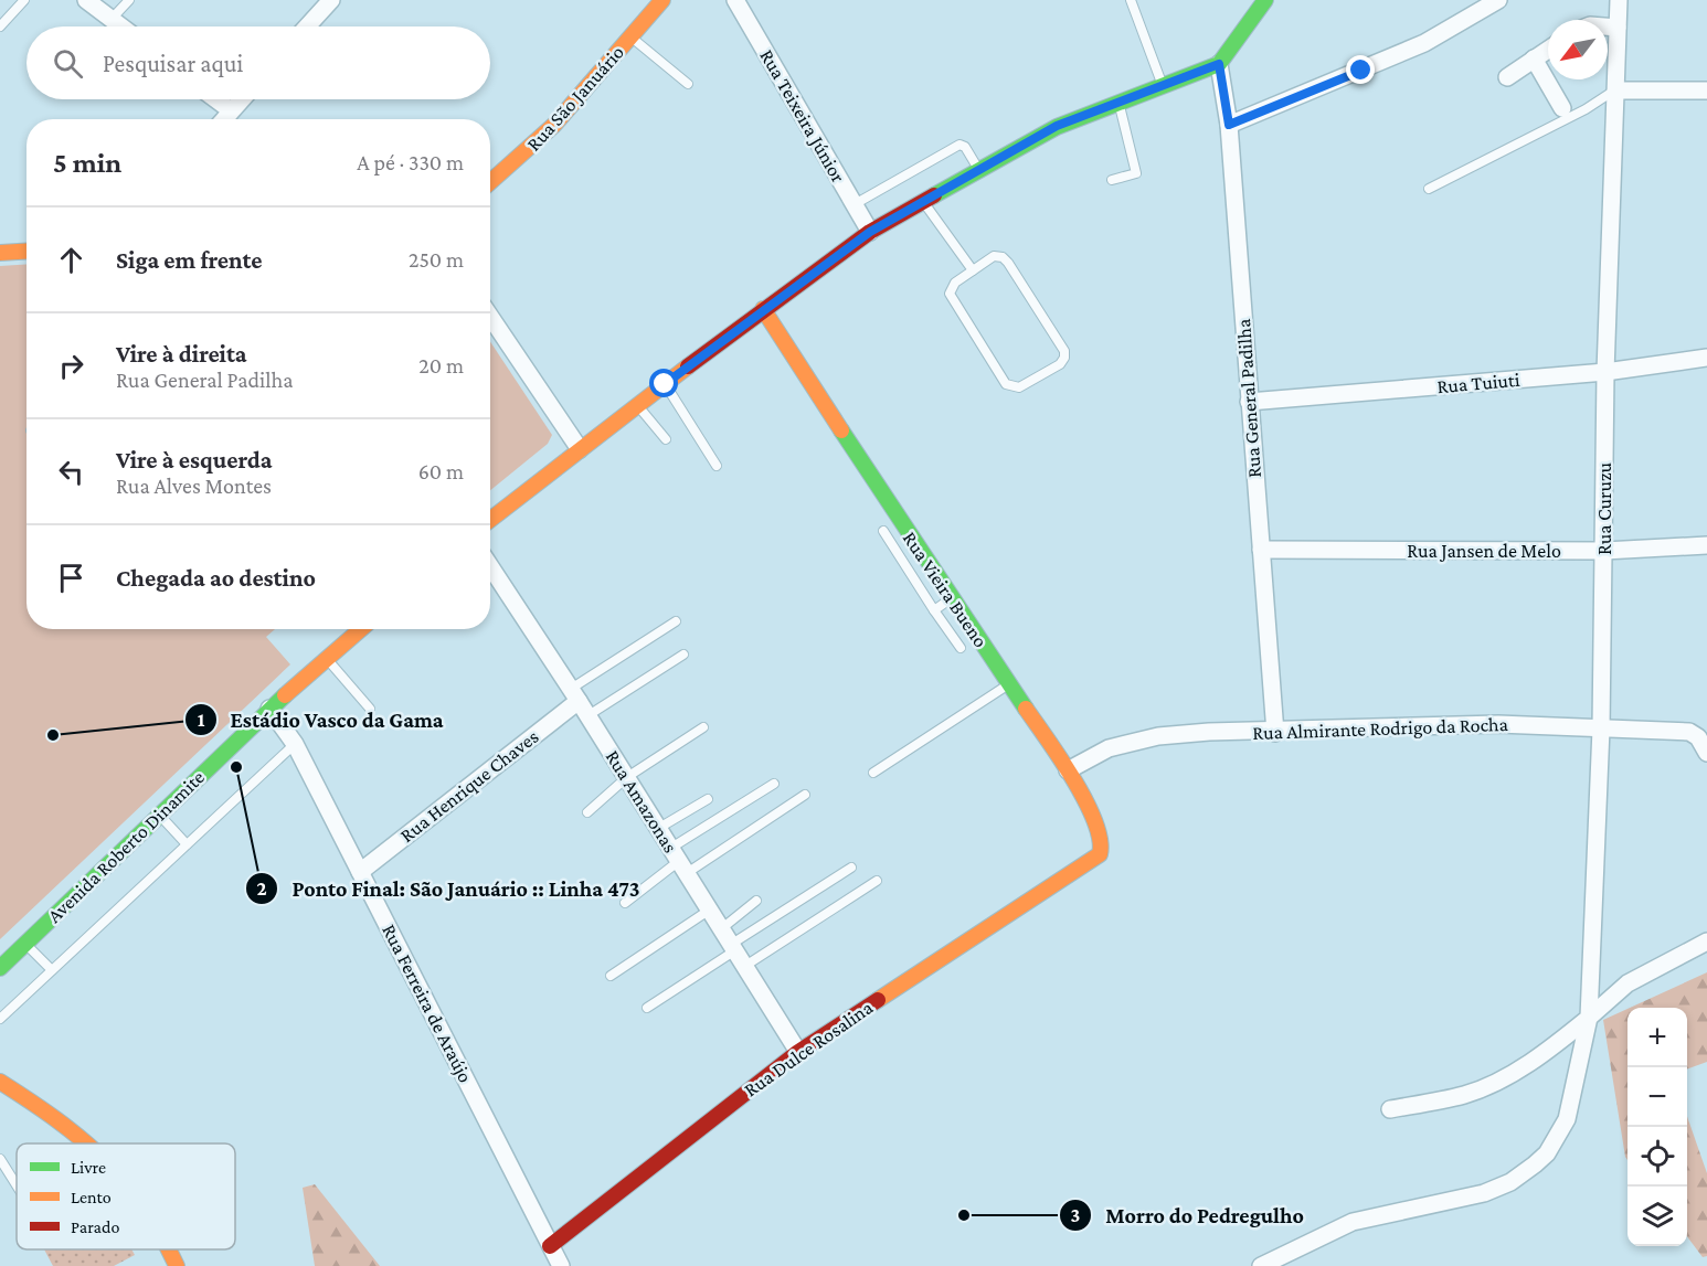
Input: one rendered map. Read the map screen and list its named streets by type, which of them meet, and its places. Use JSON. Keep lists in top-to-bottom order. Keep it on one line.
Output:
{"streets":{"street":["Rua São Januário","Rua Teixeira Júnior","Rua Tuiuti","Rua General Padilha","Rua Curuzu","Rua Jansen de Melo","Rua Vieira Bueno","Rua Almirante Rodrigo da Rocha","Rua Henrique Chaves","Rua Amazonas","Avenida Roberto Dinamite","Rua Ferreira de Araújo","Rua Dulce Rosalina"]},"crossings":[["Rua Tuiuti","Rua General Padilha"],["Rua Tuiuti","Rua Curuzu"],["Rua General Padilha","Rua Jansen de Melo"],["Rua General Padilha","Rua Almirante Rodrigo da Rocha"],["Rua Curuzu","Rua Jansen de Melo"],["Rua Curuzu","Rua Almirante Rodrigo da Rocha"],["Rua Vieira Bueno","Rua Almirante Rodrigo da Rocha"],["Rua Vieira Bueno","Rua Dulce Rosalina"],["Rua Henrique Chaves","Rua Amazonas"],["Rua Henrique Chaves","Rua Ferreira de Araújo"],["Rua Amazonas","Rua Dulce Rosalina"],["Avenida Roberto Dinamite","Rua Ferreira de Araújo"],["Rua Ferreira de Araújo","Rua Dulce Rosalina"]],"places":["Estádio Vasco da Gama","Ponto Final: São Januário :: Linha 473","Morro do Pedregulho"],"legend":["Livre","Lento","Parado"],"north":"bottom left","page":{"search":"Pesquisar aqui","heading":["5 min","A pé · 330 m"],"list":[["Siga em frente","250 m"],["Vire à direita","Rua General Padilha","20 m"],["Vire à esquerda","Rua Alves Montes","60 m"],"Chegada ao destino"],"map_buttons":["+","−"]}}
